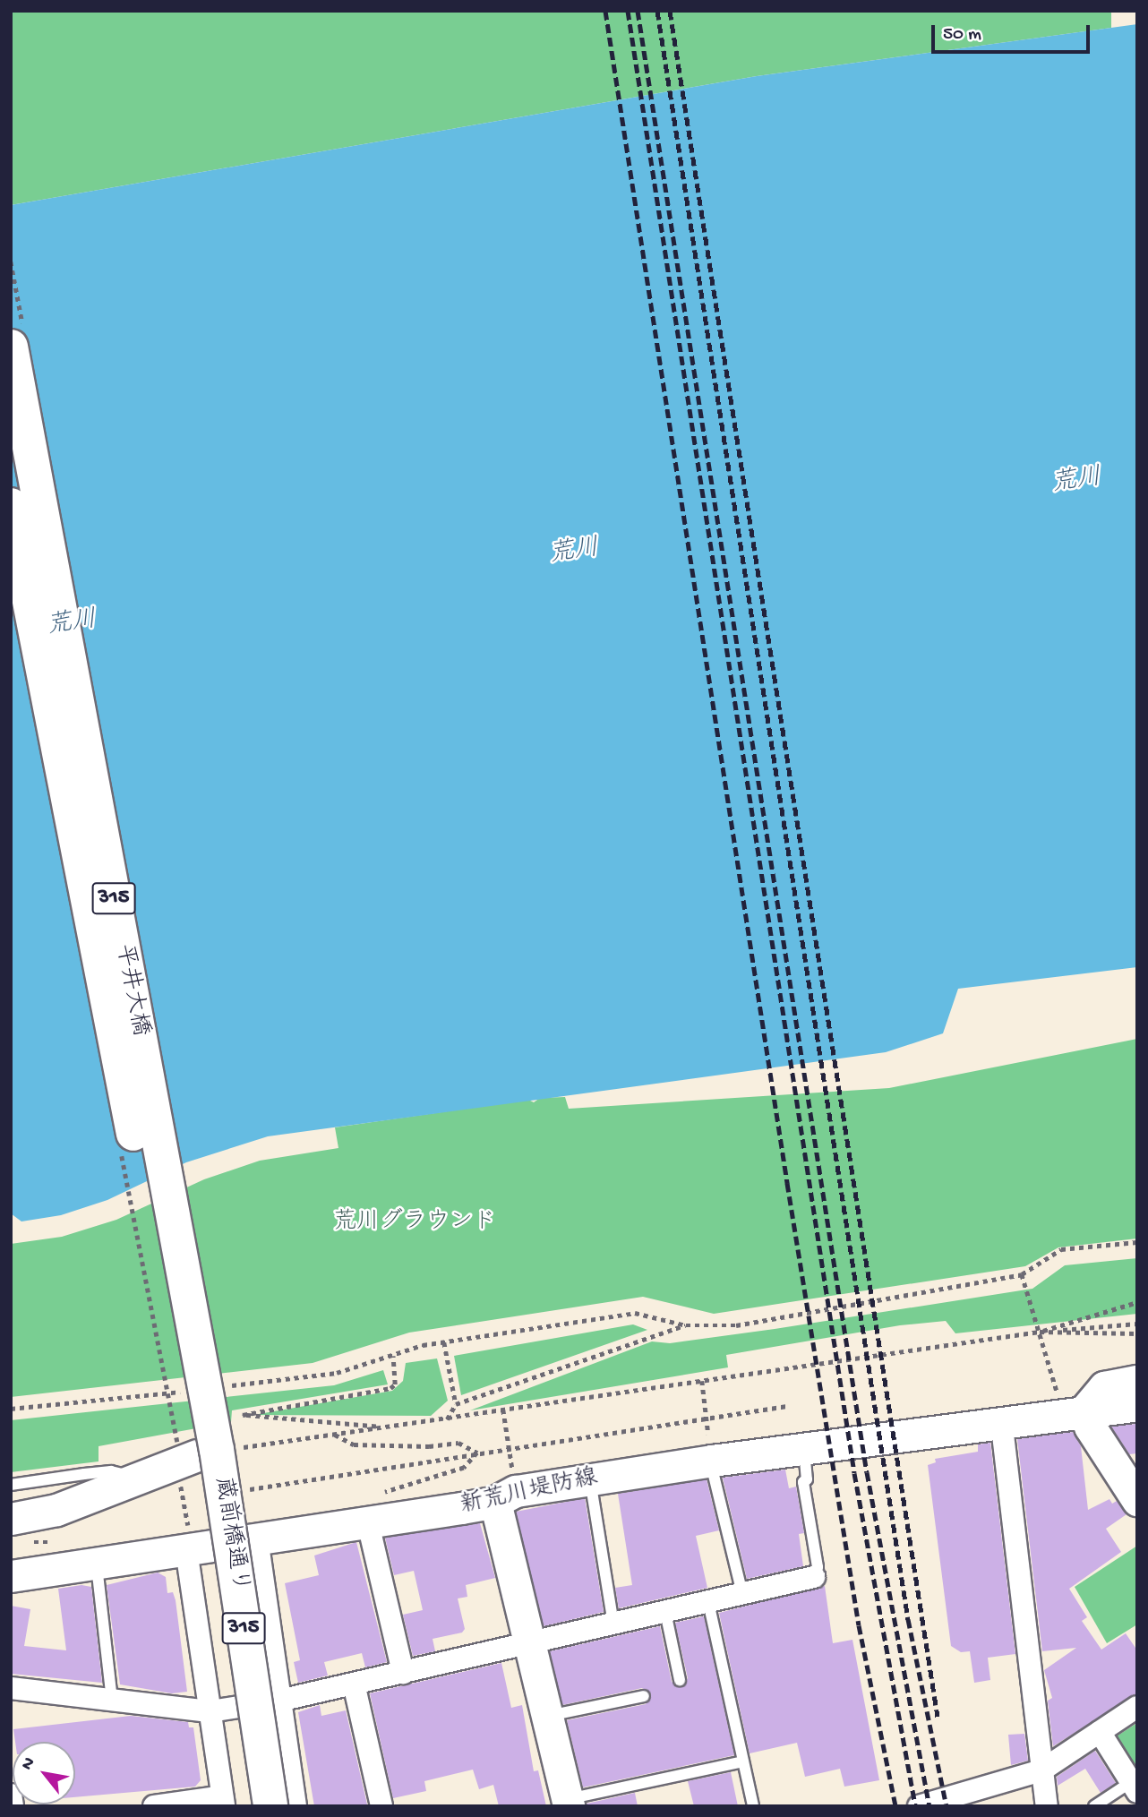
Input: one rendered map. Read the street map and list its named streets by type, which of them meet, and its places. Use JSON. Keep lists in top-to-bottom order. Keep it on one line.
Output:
{"streets":{"main road":["315","平井大橋","新荒川堤防線","蔵前橋通り"]},"crossings":[["平井大橋","蔵前橋通り"]],"water":["荒川"],"parks":["荒川グラウンド"],"scale_bar":"50 m","north":"top left"}
